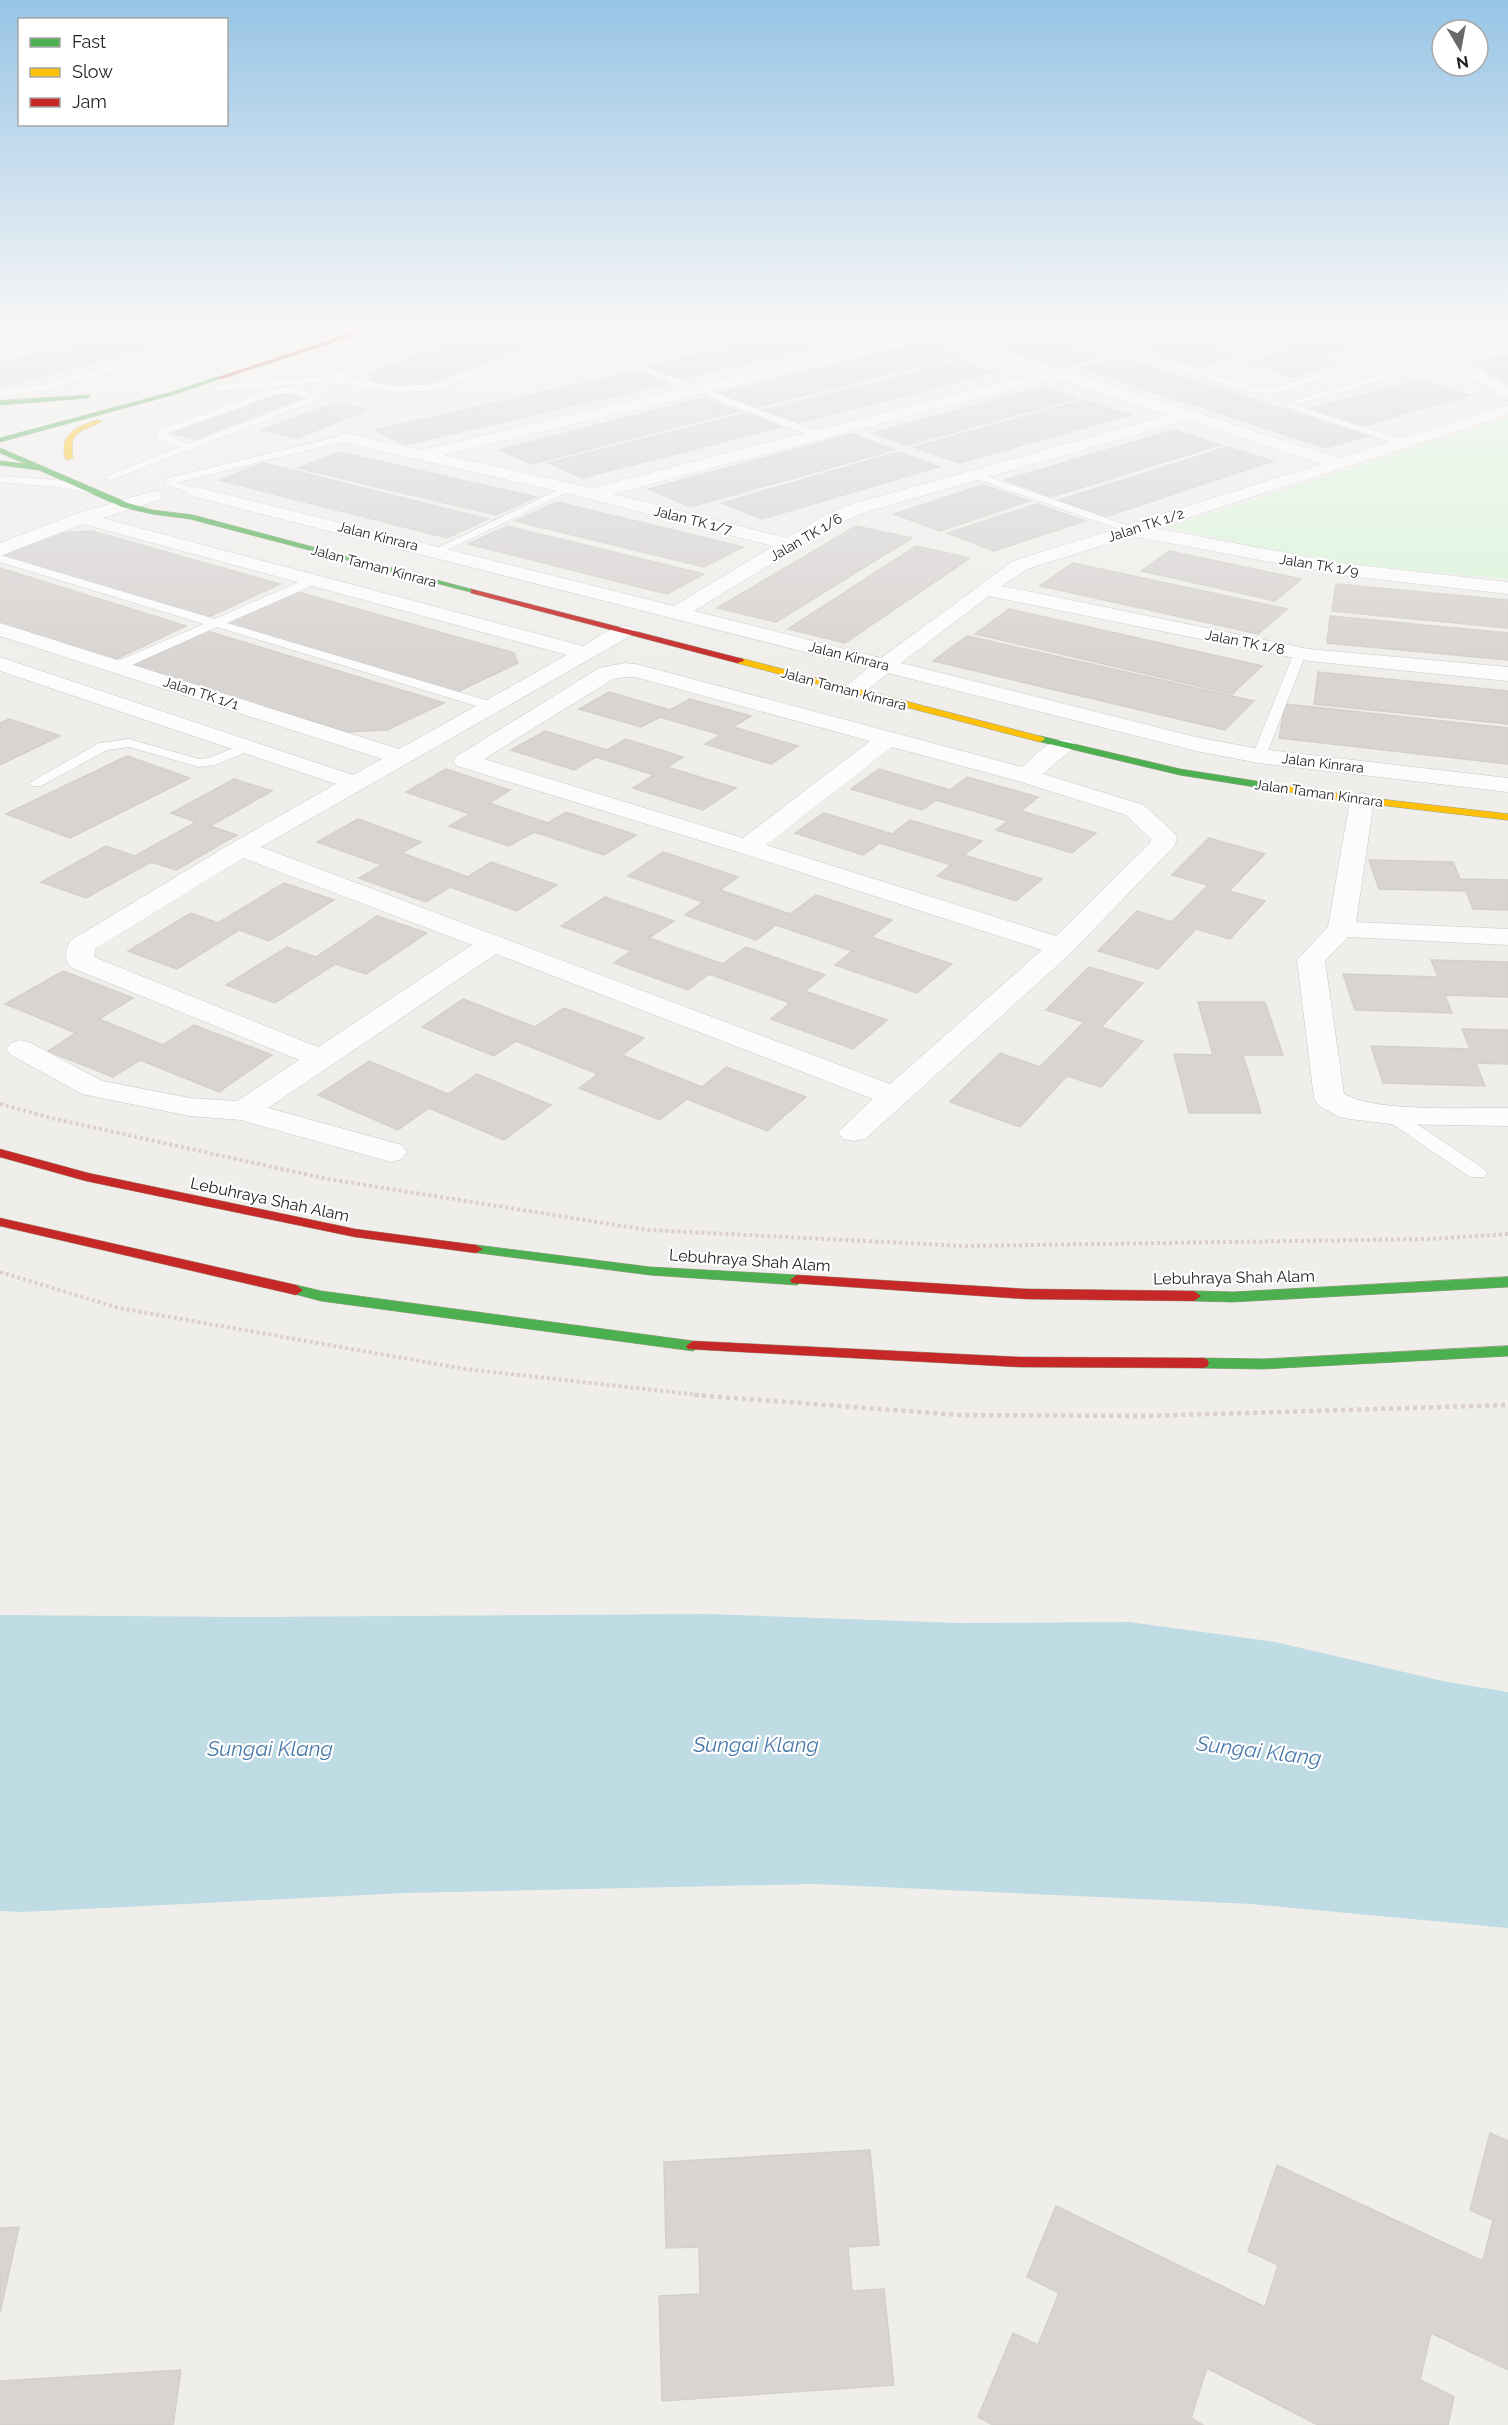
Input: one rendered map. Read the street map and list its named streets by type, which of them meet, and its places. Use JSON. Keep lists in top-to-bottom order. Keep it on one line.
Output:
{"streets":{"main road":["Jalan Taman Kinrara","Lebuhraya Shah Alam"],"street":["Jalan TK 1/7","Jalan TK 1/2","Jalan Kinrara","Jalan TK 1/6","Jalan TK 1/9","Jalan TK 1/8","Jalan TK 1/1"]},"crossings":[["Jalan TK 1/7","Jalan Kinrara"],["Jalan TK 1/7","Jalan TK 1/6"],["Jalan TK 1/2","Jalan Kinrara"],["Jalan TK 1/2","Jalan TK 1/9"],["Jalan TK 1/2","Jalan Taman Kinrara"],["Jalan TK 1/2","Jalan TK 1/8"],["Jalan Kinrara","Jalan TK 1/6"]],"water":["Sungai Klang"],"legend":["Fast","Slow","Jam"],"north":"bottom"}
